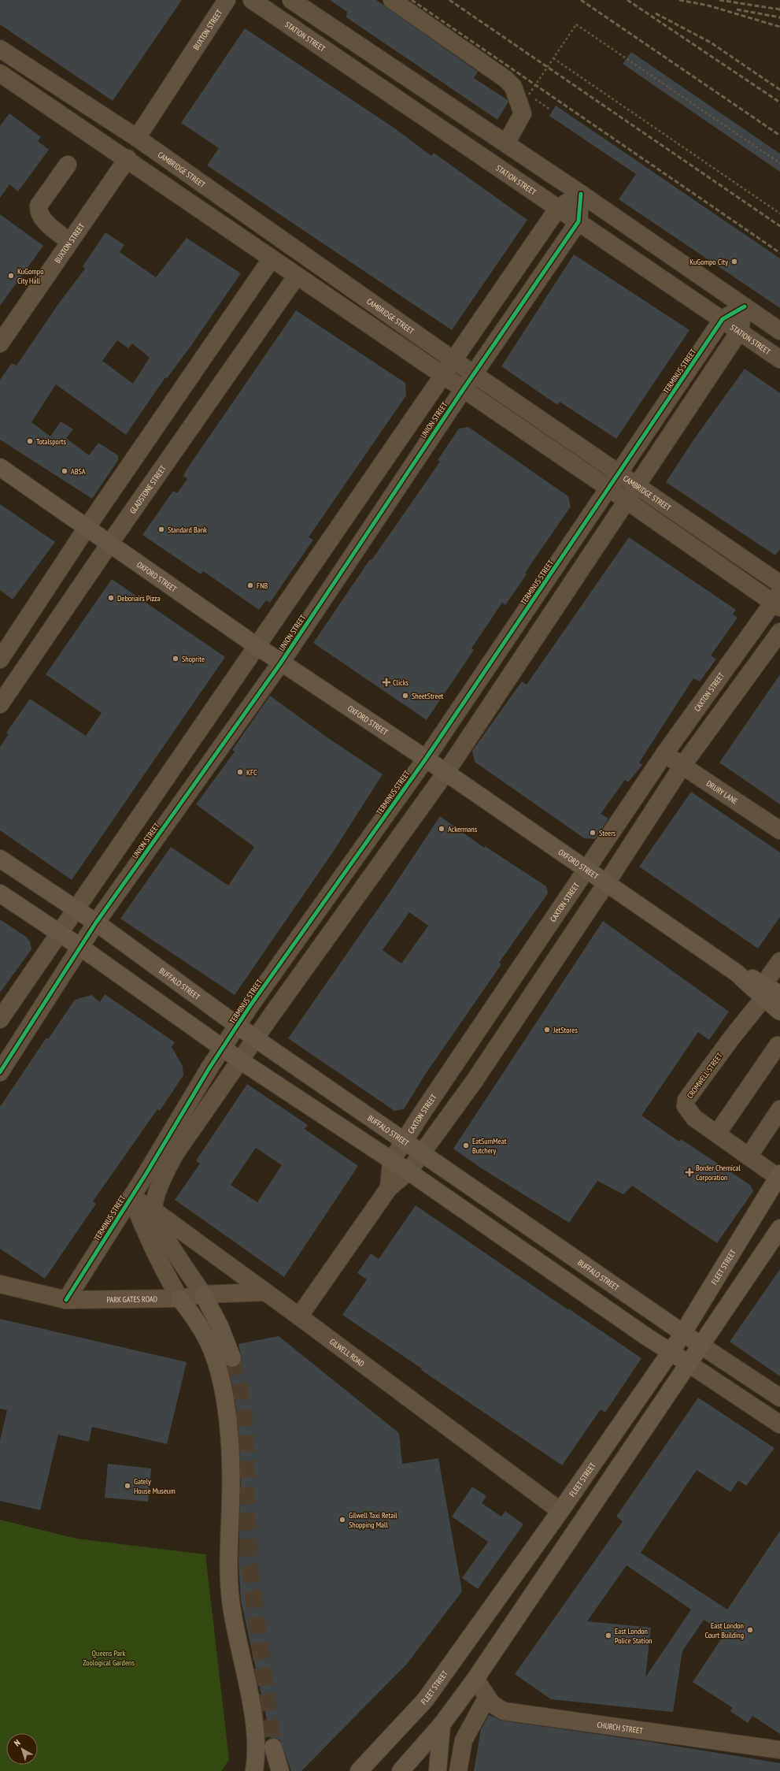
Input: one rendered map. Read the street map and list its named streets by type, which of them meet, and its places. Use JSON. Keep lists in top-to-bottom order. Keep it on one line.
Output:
{"streets":{"main road":["OXFORD STREET","BUFFALO STREET","FLEET STREET"],"street":["BUXTON STREET","STATION STREET","CAMBRIDGE STREET","TERMINUS STREET","UNION STREET","GLADSTONE STREET","CAXTON STREET","DRURY LANE","CROMWELL STREET","PARK GATES ROAD","GILWELL ROAD","CHURCH STREET"]},"crossings":[["BUXTON STREET","CAMBRIDGE STREET"],["STATION STREET","TERMINUS STREET"],["STATION STREET","UNION STREET"],["CAMBRIDGE STREET","TERMINUS STREET"],["CAMBRIDGE STREET","UNION STREET"],["TERMINUS STREET","OXFORD STREET"],["TERMINUS STREET","BUFFALO STREET"],["TERMINUS STREET","PARK GATES ROAD"],["TERMINUS STREET","GILWELL ROAD"],["UNION STREET","OXFORD STREET"],["UNION STREET","BUFFALO STREET"],["GLADSTONE STREET","OXFORD STREET"],["OXFORD STREET","CAXTON STREET"],["OXFORD STREET","CROMWELL STREET"],["CAXTON STREET","DRURY LANE"],["CAXTON STREET","BUFFALO STREET"],["CAXTON STREET","GILWELL ROAD"],["BUFFALO STREET","FLEET STREET"],["CROMWELL STREET","FLEET STREET"],["FLEET STREET","GILWELL ROAD"],["PARK GATES ROAD","GILWELL ROAD"]],"parks":["Queens Park Zoological Gardens"],"places":{"other":["KuGompo City","KuGompo City Hall","Totalsports","ABSA","Standard Bank","FNB","Debonairs Pizza","Shoprite","SheetStreet","KFC","Ackermans","Steers","JetStores","EatSumMeat Butchery","Gately House Museum","Gilwell Taxi Retail Shopping Mall","East London Court Building","East London Police Station"],"health":["Clicks","Border Chemical Corporation"]},"north":"top left"}
